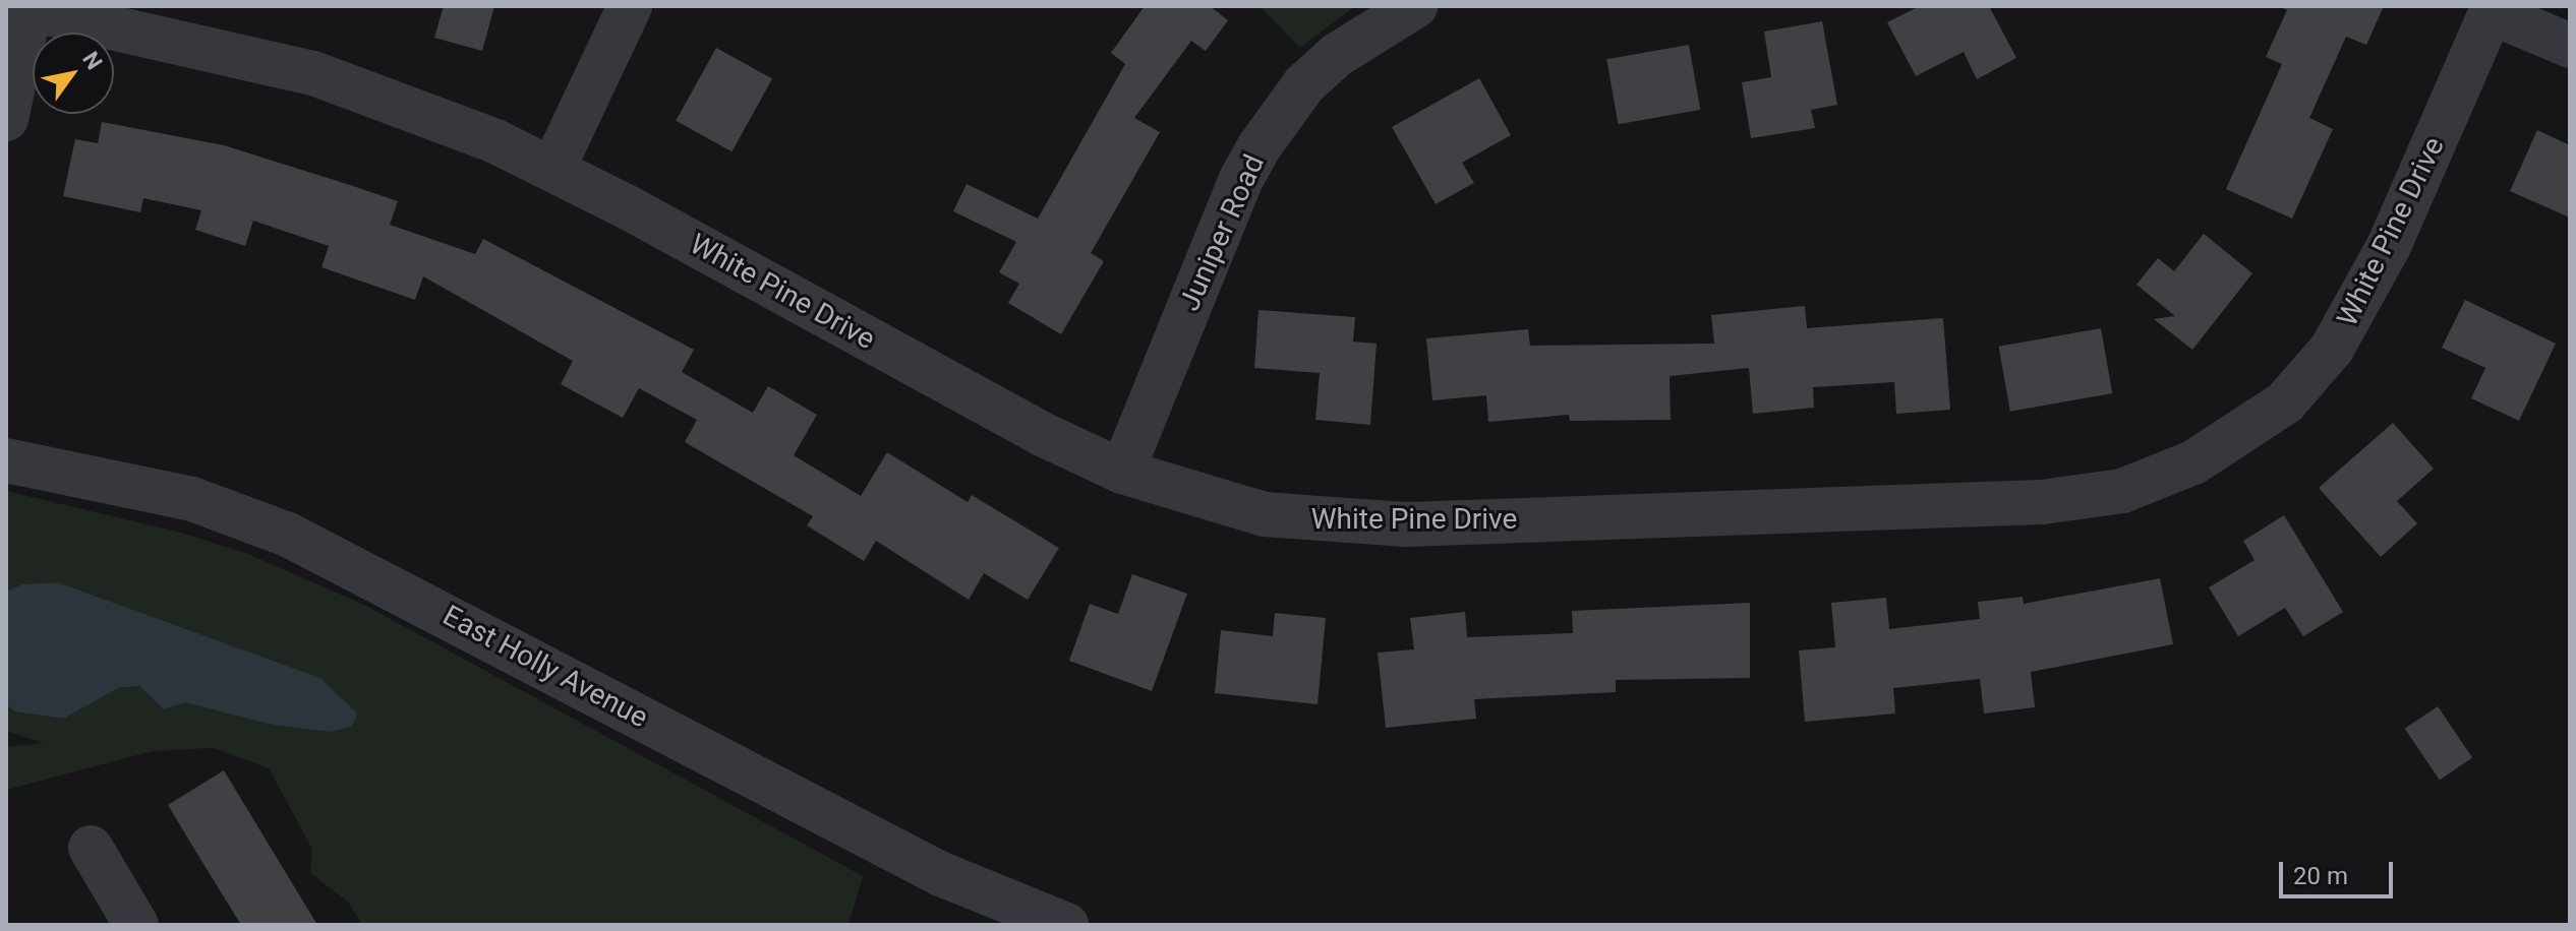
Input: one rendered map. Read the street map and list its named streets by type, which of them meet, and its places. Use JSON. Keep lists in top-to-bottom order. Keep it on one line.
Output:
{"streets":{"street":["White Pine Drive","Juniper Road","East Holly Avenue"]},"crossings":[["White Pine Drive","Juniper Road"]],"scale_bar":"20 m","north":"top right"}
